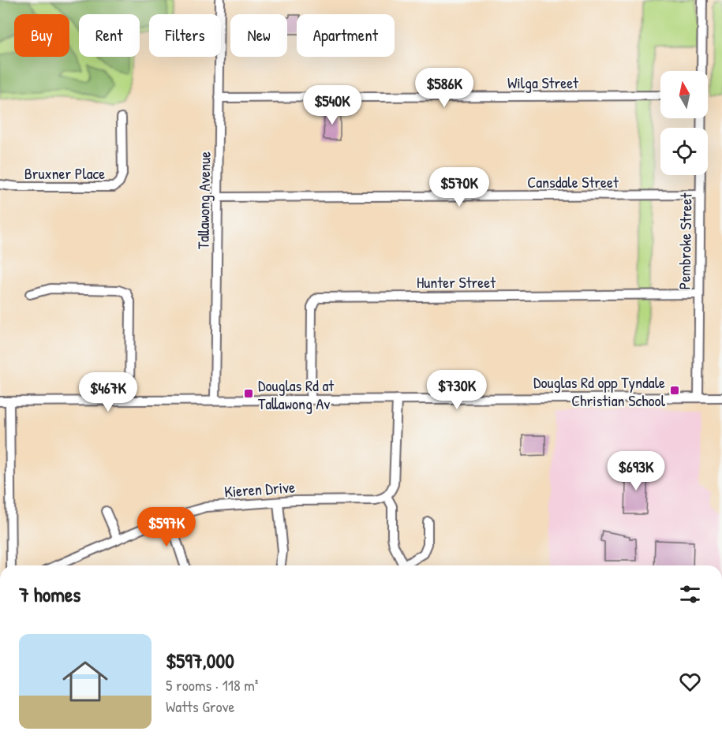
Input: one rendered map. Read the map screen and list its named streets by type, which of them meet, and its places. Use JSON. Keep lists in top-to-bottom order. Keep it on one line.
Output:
{"streets":{"street":["Wilga Street","Bruxner Place","Cansdale Street","Tallawong Avenue","Pembroke Street","Hunter Street","Kieren Drive"]},"crossings":[["Wilga Street","Tallawong Avenue"],["Cansdale Street","Tallawong Avenue"],["Cansdale Street","Pembroke Street"],["Pembroke Street","Hunter Street"]],"places":{"transit":["Douglas Rd opp Tyndale Christian School","Douglas Rd at Tallawong Av"]},"north":"top","page":{"chip":["Buy","Rent","Filters","New","Apartment"],"price":["$586K","$540K","$570K","$730K","$467K","$693K","$597K"],"heading":"7 homes","list":[{"name":"$597,000","note":"5 rooms · 118 m² · Watts Grove"}]}}
